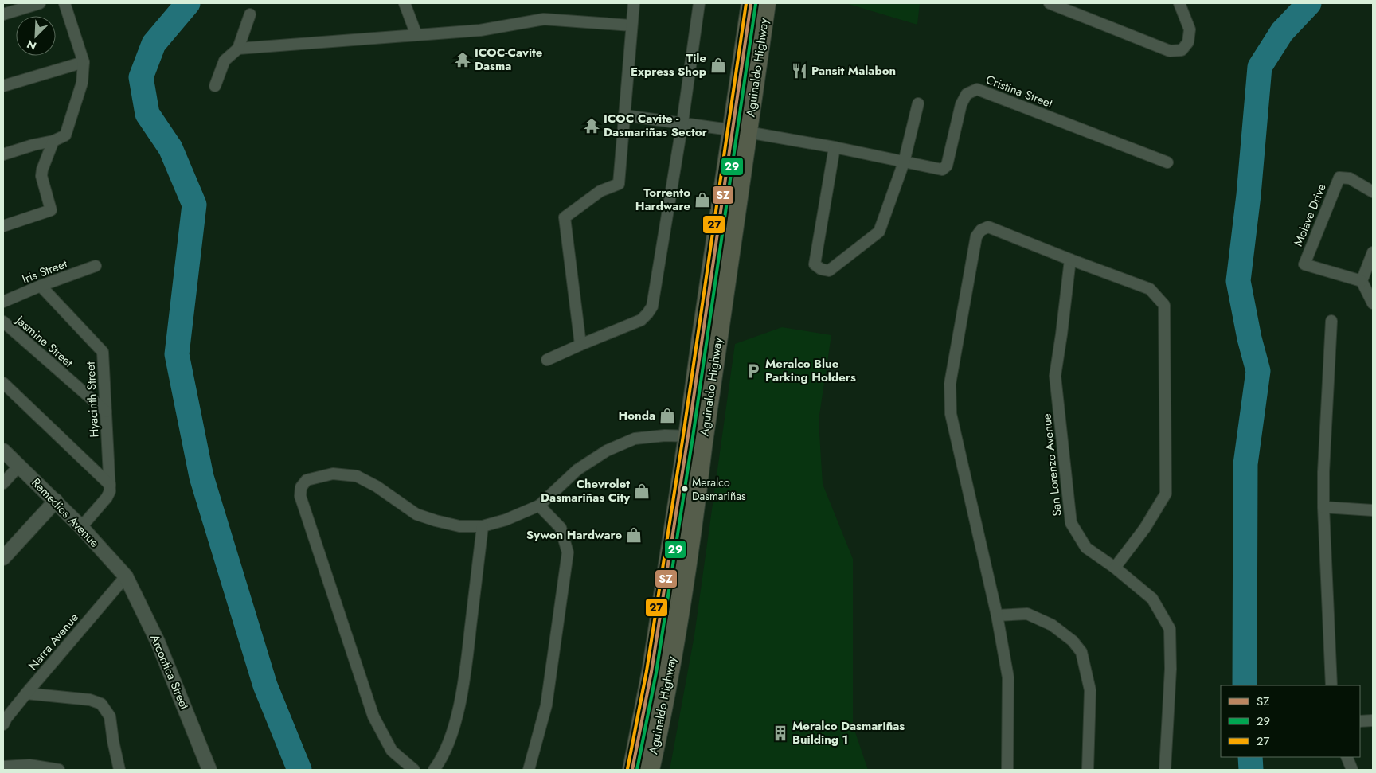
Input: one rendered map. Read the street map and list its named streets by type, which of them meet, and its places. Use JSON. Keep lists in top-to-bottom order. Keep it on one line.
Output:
{"streets":{"highway":["Aguinaldo Highway"],"street":["Cristina Street","Molave Drive","Iris Street","Jasmine Street","Hyacinth Street","San Lorenzo Avenue","Remedios Avenue","Narra Avenue","Arcontica Street"]},"crossings":[["Aguinaldo Highway","Cristina Street"],["Iris Street","Hyacinth Street"],["Jasmine Street","Hyacinth Street"],["Hyacinth Street","Remedios Avenue"],["Remedios Avenue","Narra Avenue"],["Remedios Avenue","Arcontica Street"],["Narra Avenue","Arcontica Street"]],"places":{"temple":["ICOC-Cavite Dasma","ICOC Cavite - Dasmariñas Sector"],"shop":["Tile Express Shop","Torrento Hardware","Honda","Chevrolet Dasmariñas City","Sywon Hardware"],"restaurant":["Pansit Malabon"],"parking":["Meralco Blue Parking Holders"],"other":["Meralco Dasmariñas"],"building":["Meralco Dasmariñas Building 1"]},"lines":["transit line SZ","transit line 27","transit line 29"],"legend":["SZ","29","27"],"north":"bottom left"}
